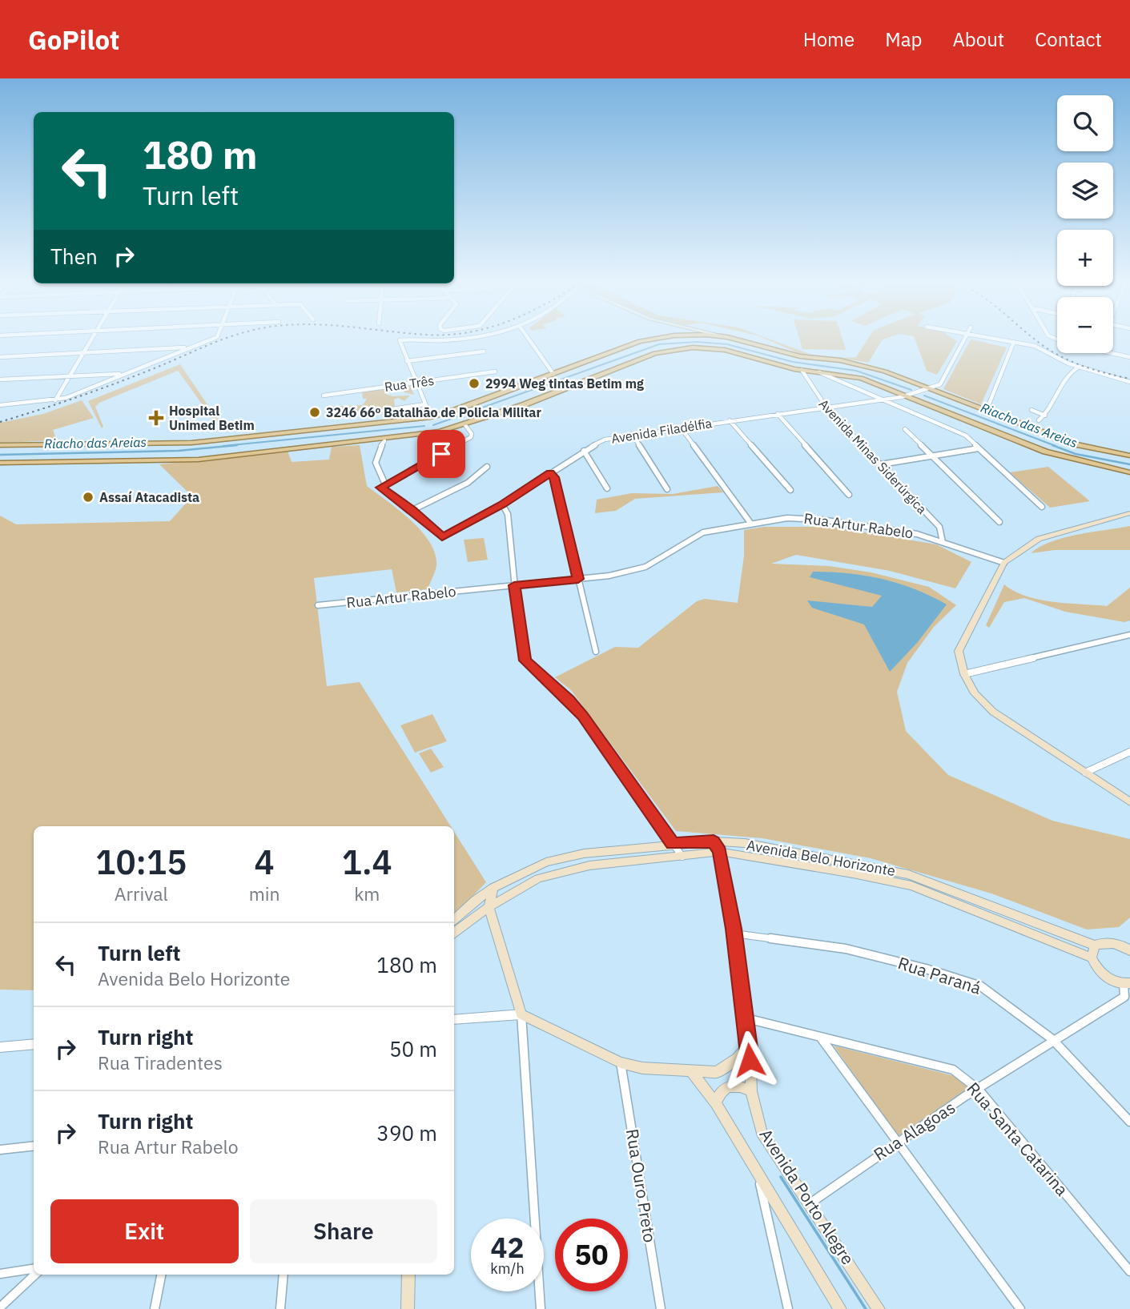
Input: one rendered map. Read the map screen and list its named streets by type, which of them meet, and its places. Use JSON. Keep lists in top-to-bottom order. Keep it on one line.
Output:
{"streets":{"main road":["Avenida Belo Horizonte","Avenida Porto Alegre"],"street":["Rua Três","Avenida Filadélfia","Avenida Minas Siderúrgica","Rua Artur Rabelo","Rua Paraná","Rua Alagoas","Rua Santa Catarina","Rua Ouro Preto"]},"crossings":[["Avenida Filadélfia","Avenida Minas Siderúrgica"],["Avenida Minas Siderúrgica","Rua Artur Rabelo"],["Avenida Belo Horizonte","Avenida Porto Alegre"],["Rua Paraná","Rua Alagoas"],["Rua Paraná","Avenida Porto Alegre"],["Rua Alagoas","Rua Santa Catarina"],["Rua Alagoas","Avenida Porto Alegre"],["Rua Santa Catarina","Avenida Porto Alegre"]],"water":["Riacho das Areias"],"places":{"other":["2994 Weg tintas Betim mg","3246 66º Batalhão de Policia Militar","Assaí Atacadista"],"health":["Hospital Unimed Betim"]},"page":{"header":"GoPilot","nav":["Home","Map","About","Contact"],"map_buttons":["+","−"],"turn":["180 m","Turn left"],"then":"Then","eta":["10:15","Arrival","4","min","1.4","km"],"list":[{"name":"Turn left","note":"Avenida Belo Horizonte","value":"180 m"},{"name":"Turn right","note":"Rua Tiradentes","value":"50 m"},{"name":"Turn right","note":"Rua Artur Rabelo","value":"390 m"}],"buttons":["Exit","Share"],"speed":"42 km/h","limit":"50"}}
